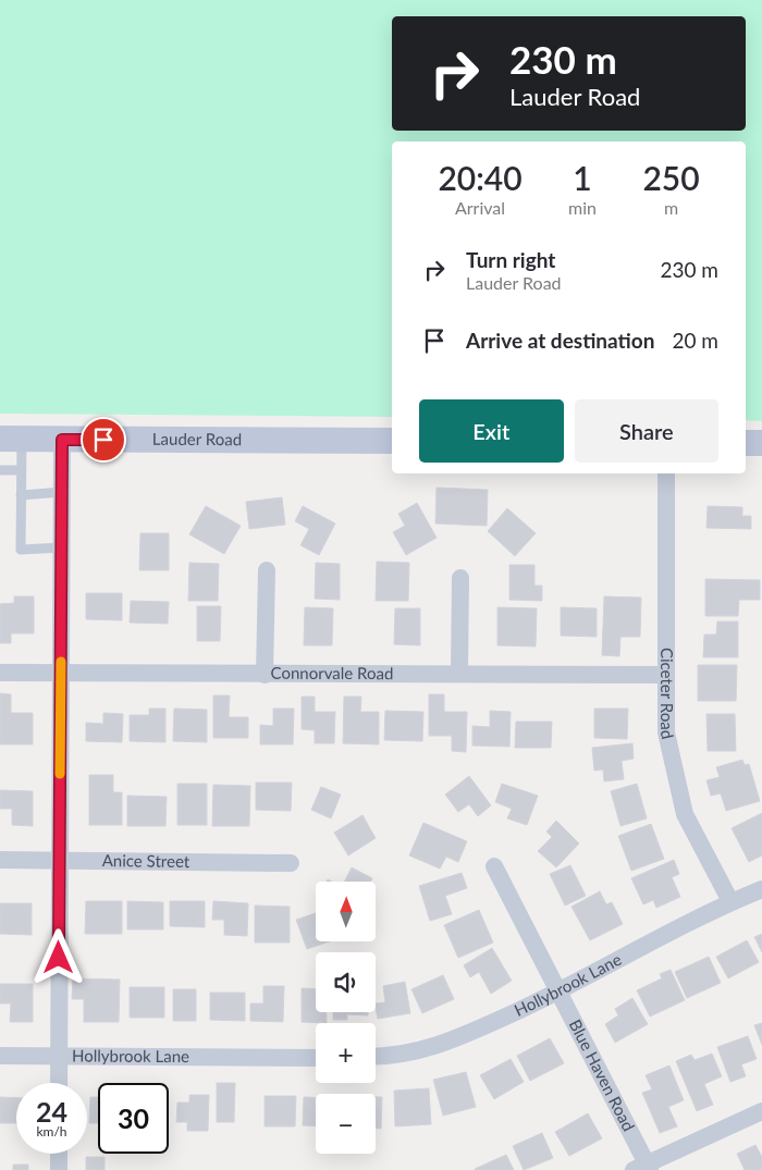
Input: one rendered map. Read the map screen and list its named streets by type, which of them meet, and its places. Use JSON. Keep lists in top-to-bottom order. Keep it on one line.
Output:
{"streets":{"main road":["Lauder Road"],"street":["Connorvale Road","Ciceter Road","Anice Street","Hollybrook Lane","Blue Haven Road"]},"crossings":[["Connorvale Road","Ciceter Road"],["Ciceter Road","Hollybrook Lane"],["Hollybrook Lane","Blue Haven Road"]],"north":"top","page":{"turn":["230 m","Lauder Road"],"eta":["20:40","Arrival","1","min","250","m"],"list":[{"name":"Turn right","note":"Lauder Road","value":"230 m"},{"name":"Arrive at destination","value":"20 m"}],"buttons":["Exit","Share"],"map_buttons":["+","−"],"speed":"24 km/h","limit":"30"}}
